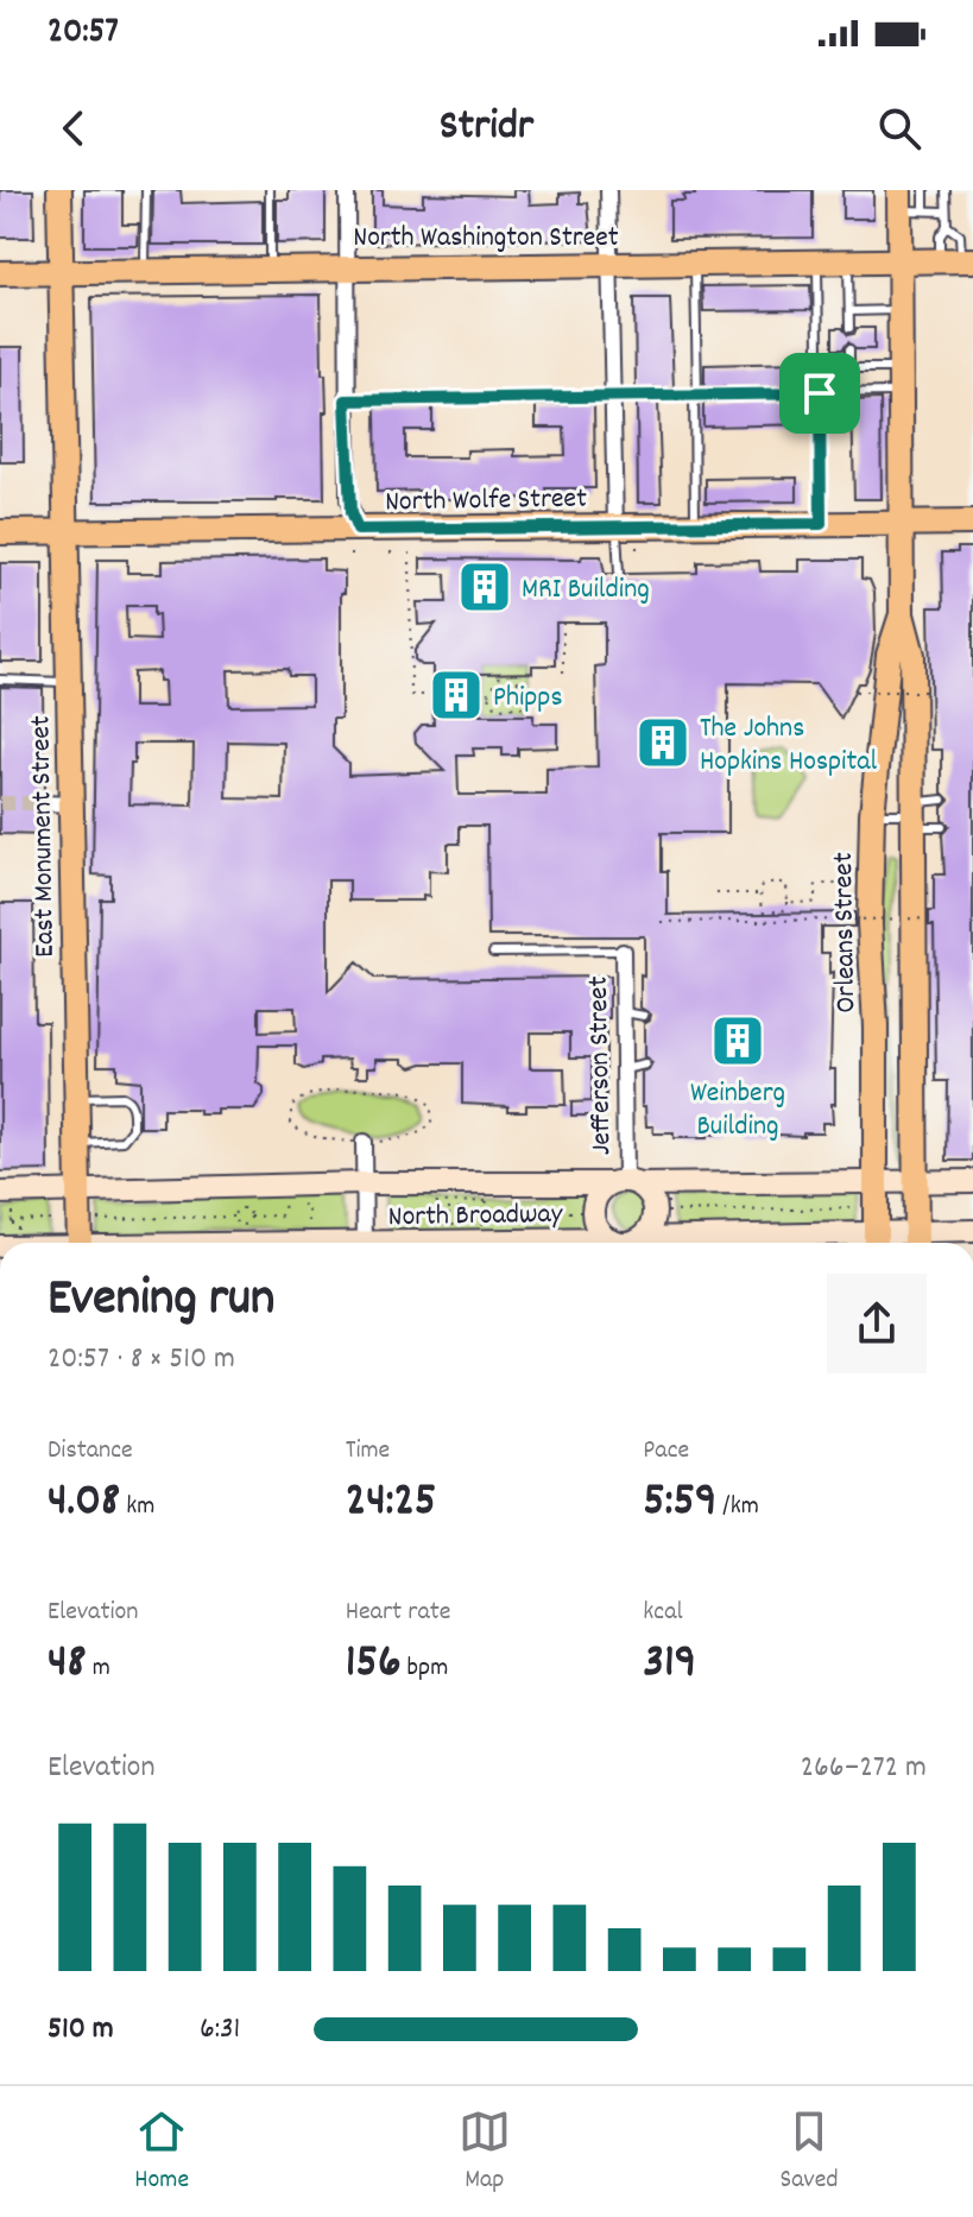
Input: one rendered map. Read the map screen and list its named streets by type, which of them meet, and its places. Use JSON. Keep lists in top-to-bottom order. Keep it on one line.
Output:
{"streets":{"main road":["North Washington Street","North Wolfe Street","East Monument Street","Orleans Street","North Broadway"],"street":["Jefferson Street"]},"crossings":[["North Washington Street","East Monument Street"],["North Washington Street","Orleans Street"],["North Wolfe Street","East Monument Street"],["North Wolfe Street","Orleans Street"],["East Monument Street","North Broadway"],["Orleans Street","North Broadway"],["Jefferson Street","North Broadway"]],"places":{"building":["MRI Building","Phipps","The Johns Hopkins Hospital","Weinberg Building"]},"page":{"status":"20:57","header":"Stridr","heading":["Evening run","20:57 · 8 × 510 m"],"stats":[["Distance","4.08 km"],["Time","24:25"],["Pace","5:59 /km"],["Elevation","48 m"],["Heart rate","156 bpm"],["kcal","319"]],"chart":["Elevation","266–272 m"],"list":[{"name":"510 m","note":"6:31"}],"tabs":["Home","Map","Saved"]}}
